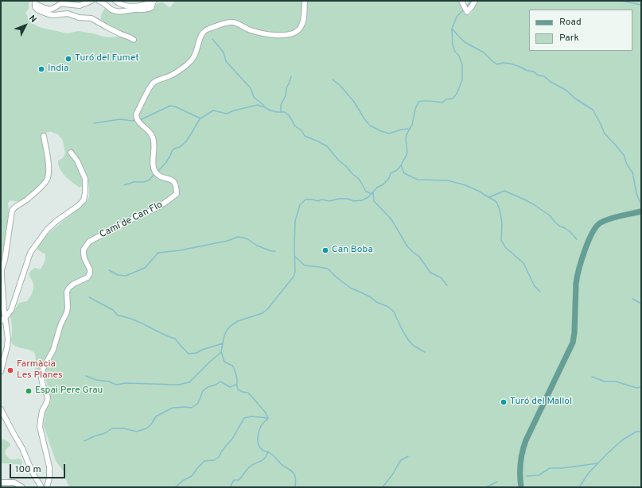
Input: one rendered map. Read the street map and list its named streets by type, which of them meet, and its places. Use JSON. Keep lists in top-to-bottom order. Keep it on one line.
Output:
{"streets":{"street":["Camí de Can Flo"]},"places":["Turó del Fumet","India","Can Boba","Farmàcia Les Planes","Espai Pere Grau","Turó del Mallol"],"legend":["Road","Park"],"scale_bar":"100 m","north":"top right"}
